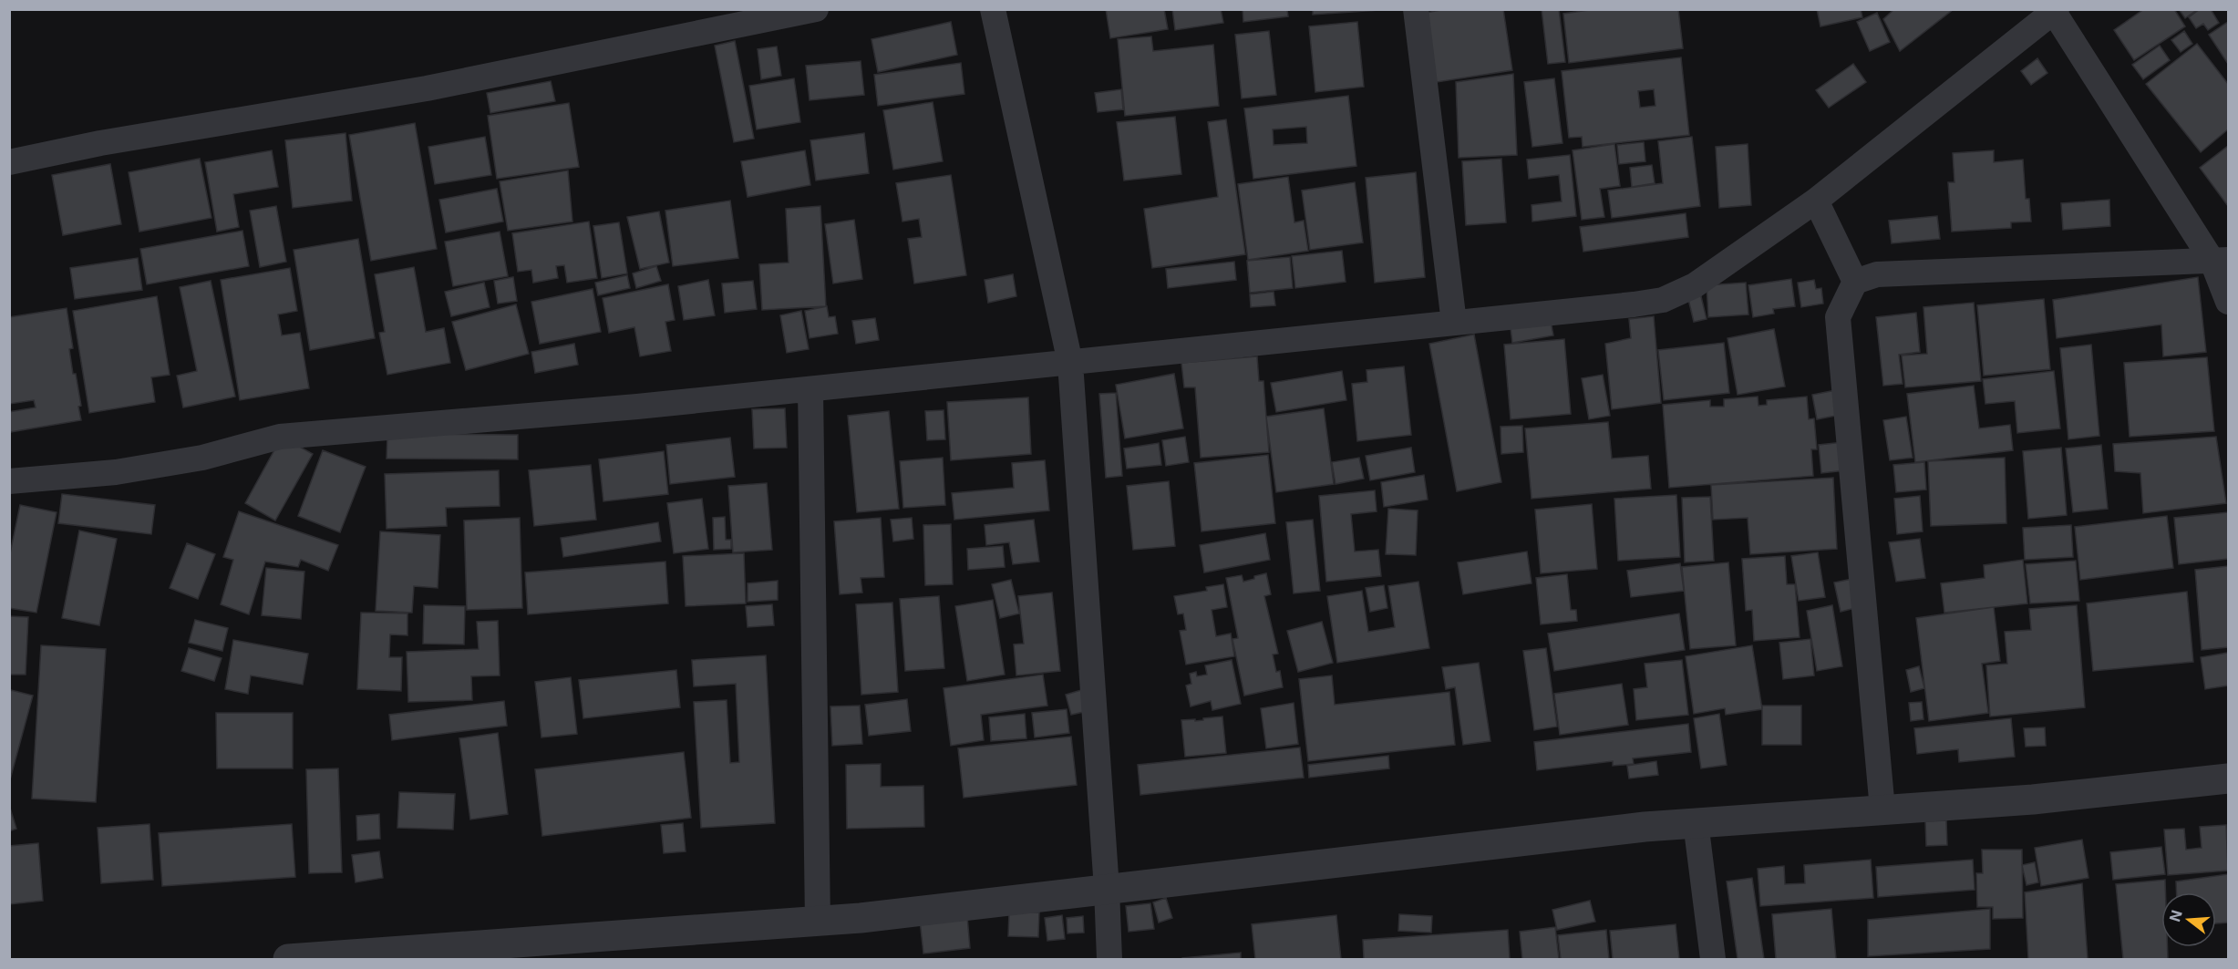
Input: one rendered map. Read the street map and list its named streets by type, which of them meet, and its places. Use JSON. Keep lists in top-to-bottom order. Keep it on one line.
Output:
{"north":"left"}
